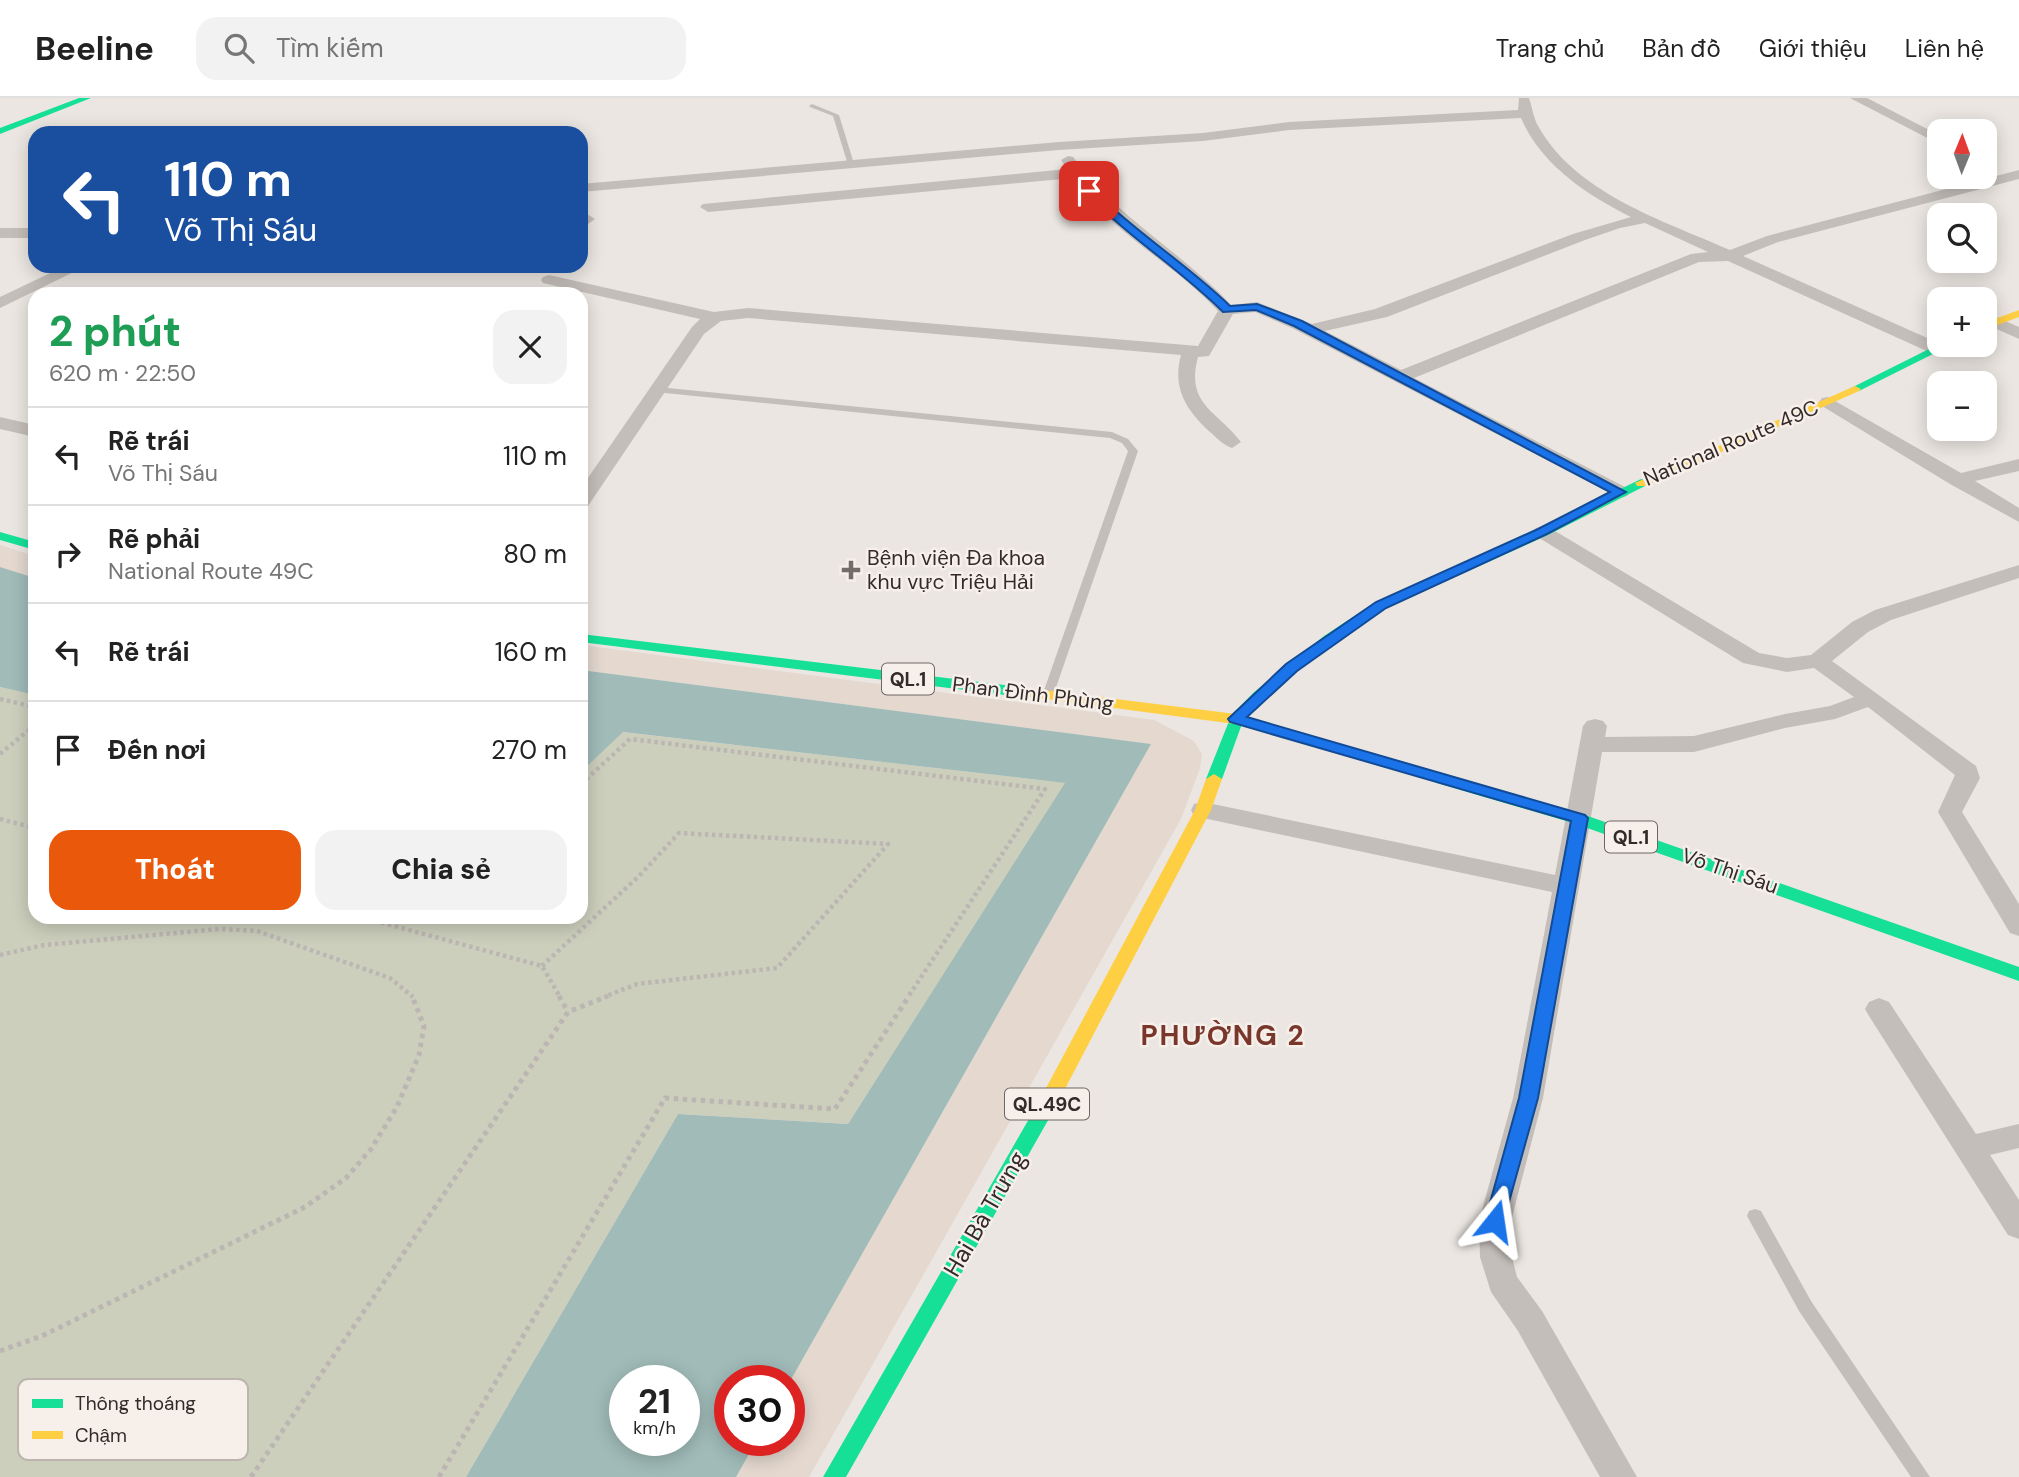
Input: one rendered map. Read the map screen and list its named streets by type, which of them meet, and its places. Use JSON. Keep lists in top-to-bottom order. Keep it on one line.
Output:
{"streets":{"main road":["National Route 49C","QL.1","Phan Đình Phùng","Võ Thị Sáu","QL.49C","Hai Bà Trưng"]},"crossings":[["National Route 49C","Phan Đình Phùng"],["National Route 49C","Võ Thị Sáu"],["National Route 49C","Hai Bà Trưng"],["Phan Đình Phùng","Võ Thị Sáu"],["Phan Đình Phùng","Hai Bà Trưng"],["Võ Thị Sáu","Hai Bà Trưng"]],"districts":["PHƯỜNG 2"],"places":{"health":["Bệnh viện Đa khoa khu vực Triệu Hải"]},"legend":["Thông thoáng","Chậm"],"north":"top","page":{"header":"Beeline","search":"Tìm kiếm","nav":["Trang chủ","Bản đồ","Giới thiệu","Liên hệ"],"map_buttons":["+","−"],"turn":["110 m","Võ Thị Sáu"],"heading":["2 phút","620 m · 22:50"],"list":[{"name":"Rẽ trái","note":"Võ Thị Sáu","value":"110 m"},{"name":"Rẽ phải","note":"National Route 49C","value":"80 m"},{"name":"Rẽ trái","value":"160 m"},{"name":"Đến nơi","value":"270 m"}],"buttons":["Thoát","Chia sẻ"],"speed":"21 km/h","limit":"30"}}
